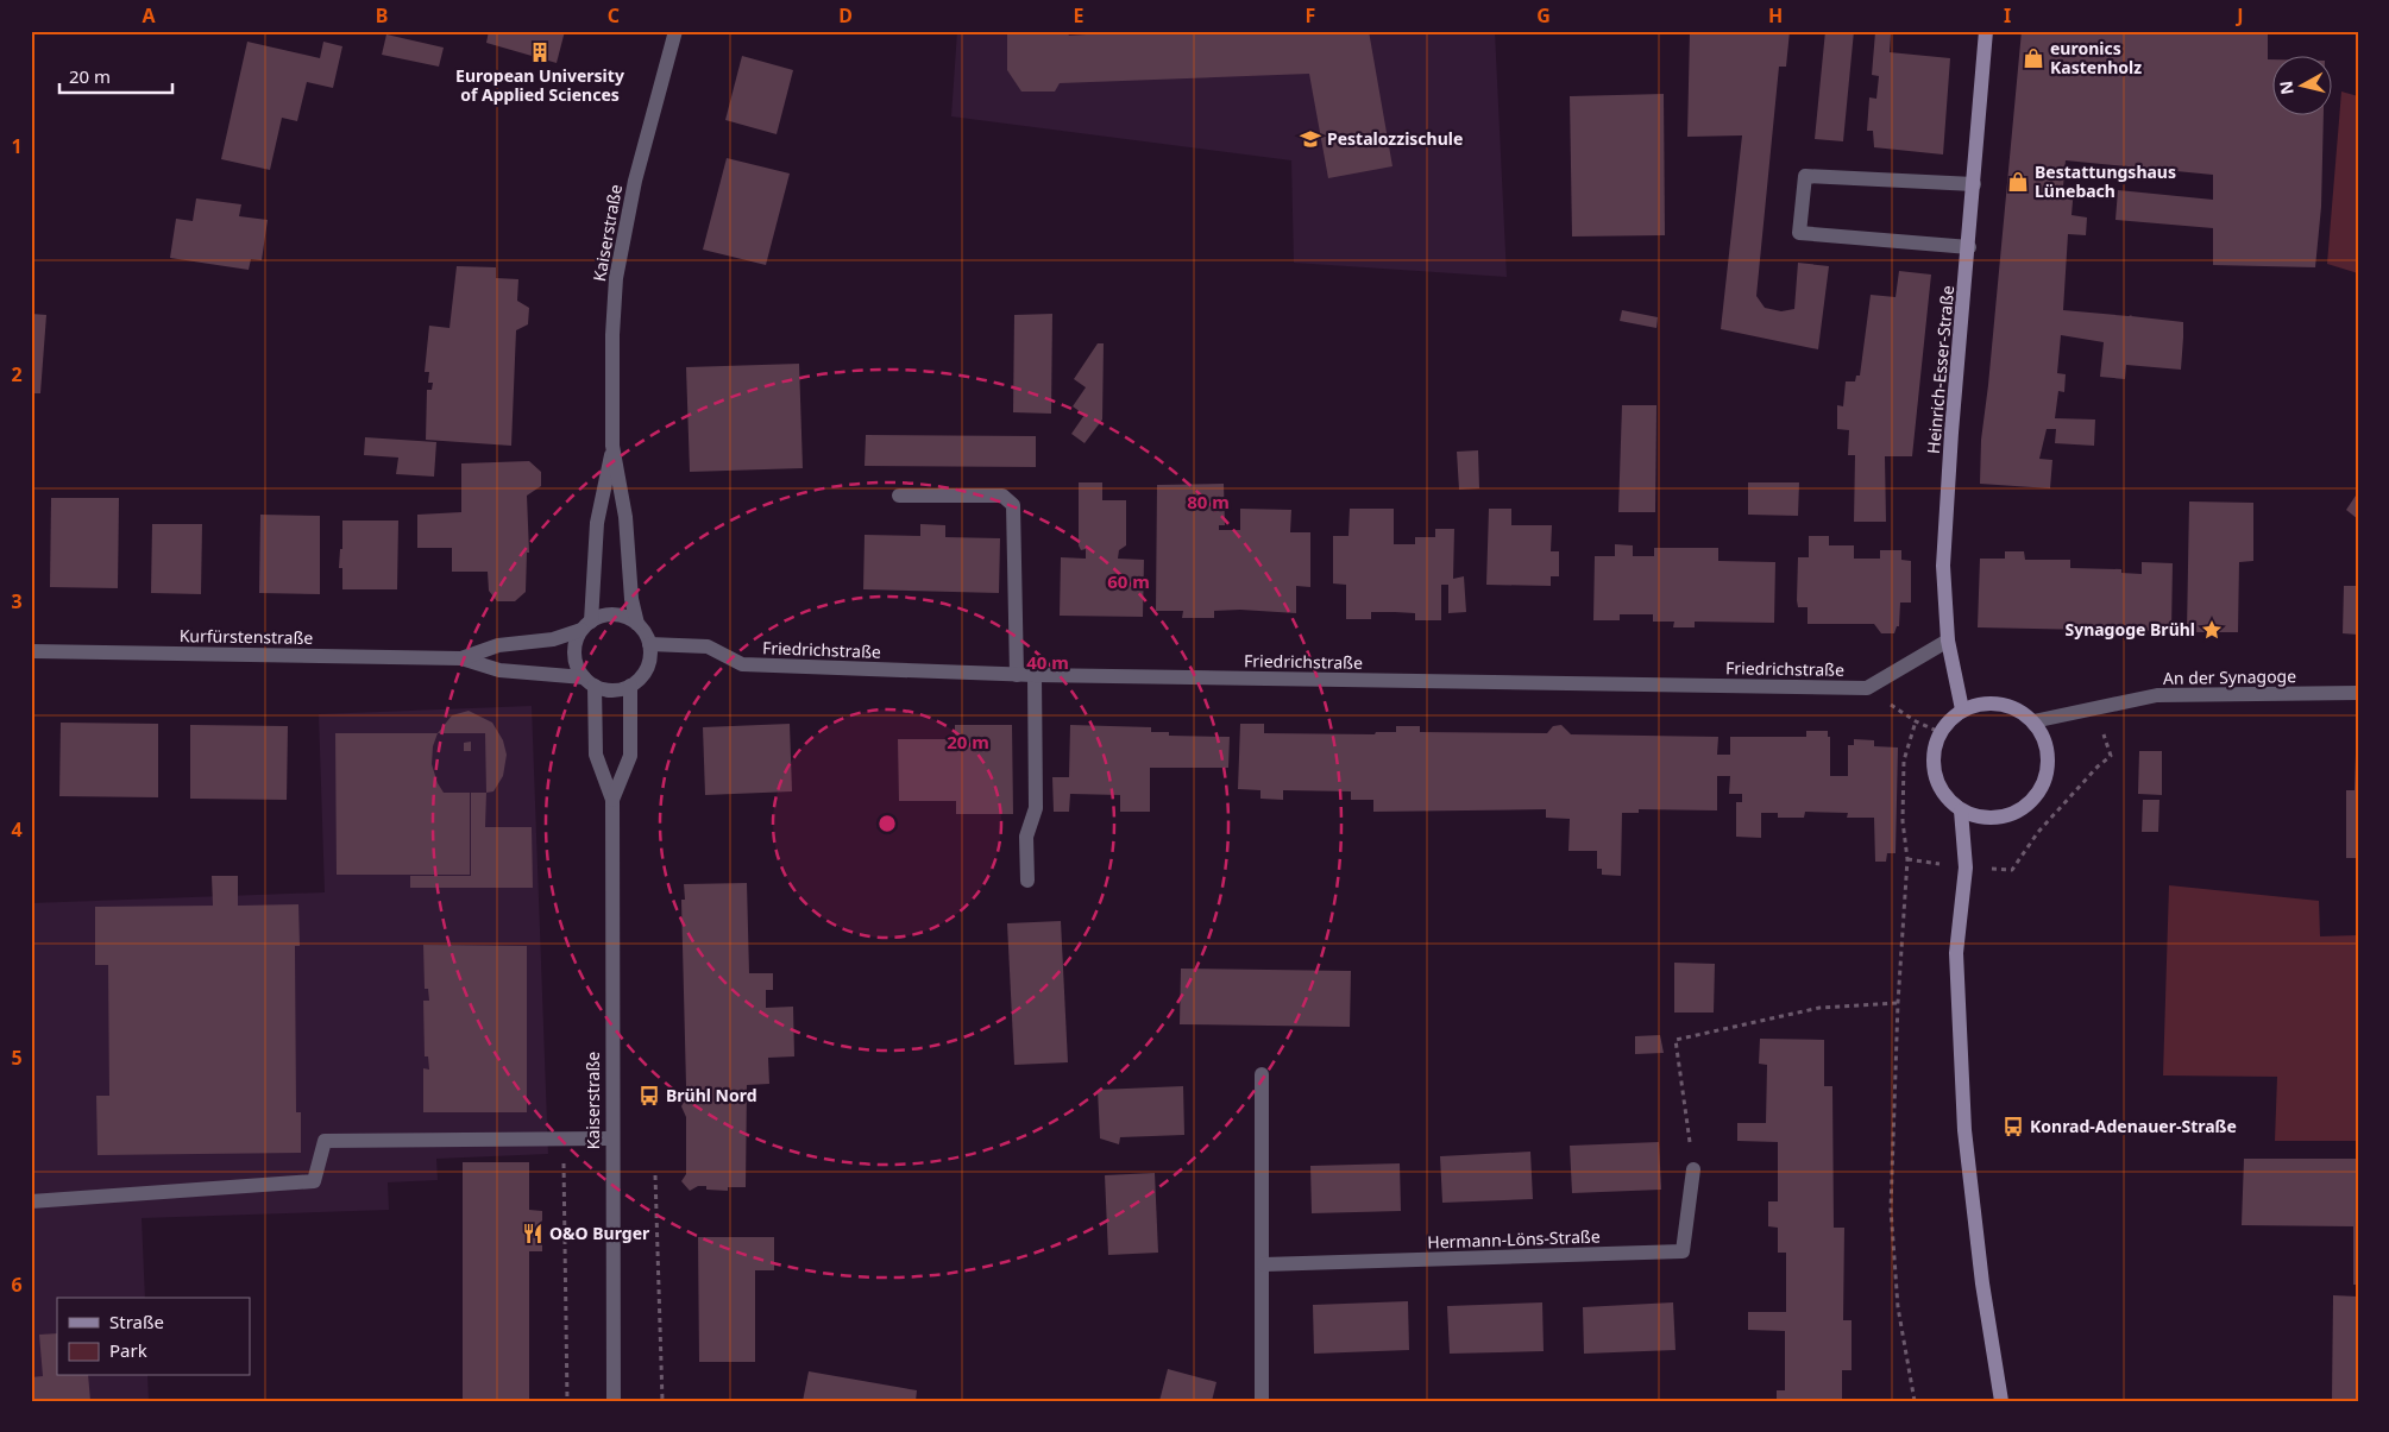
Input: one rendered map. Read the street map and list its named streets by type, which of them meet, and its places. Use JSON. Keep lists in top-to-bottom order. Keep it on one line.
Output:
{"streets":{"main road":["Heinrich-Esser-Straße"],"street":["Kaiserstraße","Kurfürstenstraße","Friedrichstraße","An der Synagoge","Hermann-Löns-Straße"]},"crossings":[["Kaiserstraße","Kurfürstenstraße"],["Kaiserstraße","Friedrichstraße"],["Heinrich-Esser-Straße","Friedrichstraße"],["Heinrich-Esser-Straße","An der Synagoge"],["Kurfürstenstraße","Friedrichstraße"]],"places":{"building":["European University of Applied Sciences"],"shop":["euronics Kastenholz","Bestattungshaus Lünebach"],"school or university":["Pestalozzischule"],"place":["Synagoge Brühl"],"bus stop":["Brühl Nord","Konrad-Adenauer-Straße"],"restaurant":["O&O Burger"]},"legend":["Straße","Park"],"scale_bar":"20 m","north":"left","grid":{"columns":["A","B","C","D","E","F","G","H","I","J"],"rows":["1","2","3","4","5","6"]},"rings":["80 m","60 m","40 m","20 m"]}
